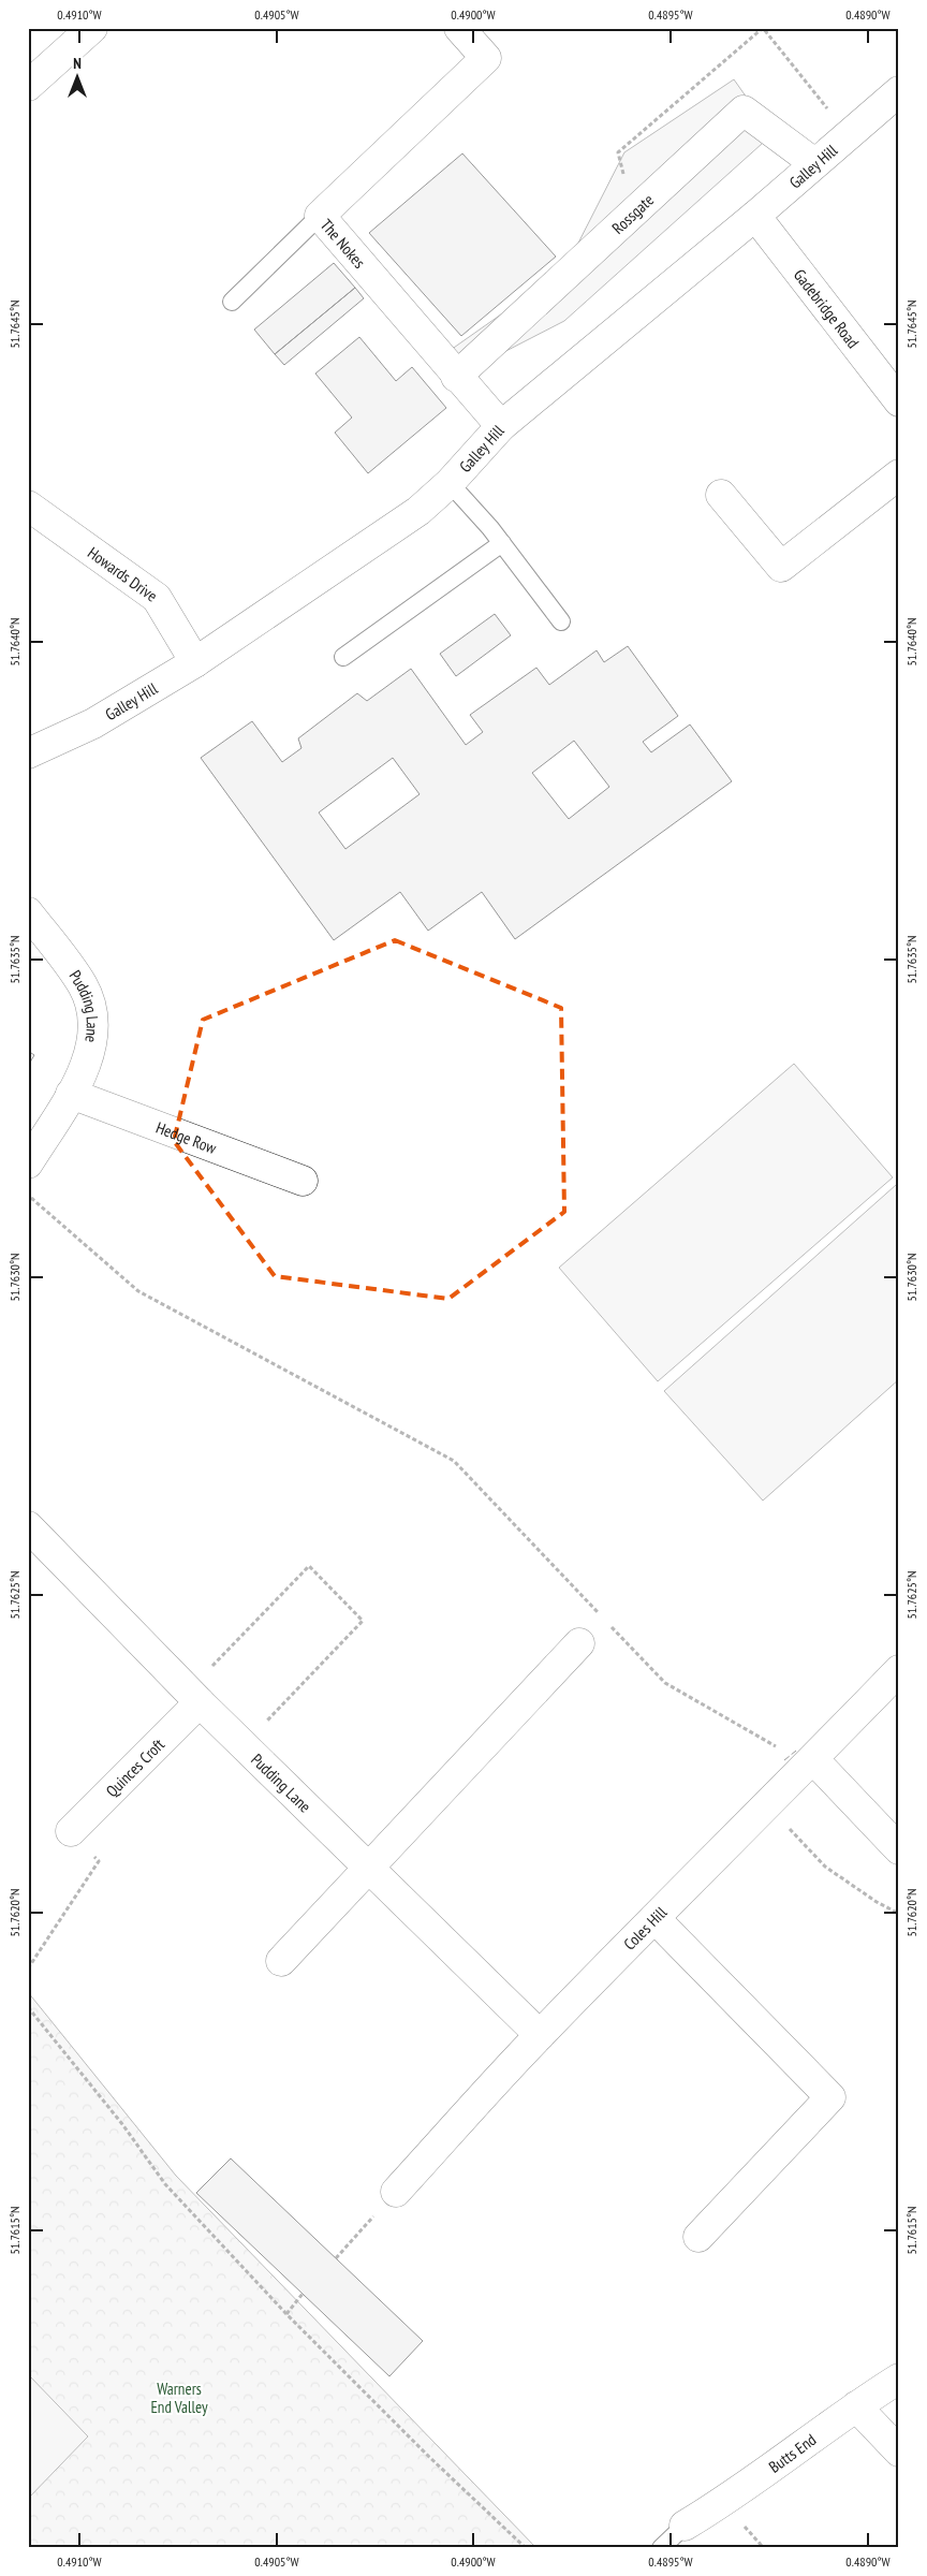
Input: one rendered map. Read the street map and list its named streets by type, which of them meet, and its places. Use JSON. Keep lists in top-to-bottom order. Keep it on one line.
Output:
{"streets":{"street":["Galley Hill","Rossgate","The Nokes","Gadebridge Road","Howards Drive","Pudding Lane","Hedge Row","Quinces Croft","Coles Hill","Butts End"]},"crossings":[["Galley Hill","Rossgate"],["Galley Hill","The Nokes"],["Galley Hill","Gadebridge Road"],["Galley Hill","Howards Drive"],["Rossgate","The Nokes"],["Pudding Lane","Hedge Row"],["Pudding Lane","Quinces Croft"],["Pudding Lane","Coles Hill"]],"parks":["Warners End Valley"],"north":"top","coordinates":["0.4910°W","0.4905°W","0.4900°W","0.4895°W","0.4890°W","51.7645°N","51.7640°N","51.7635°N","51.7630°N","51.7625°N","51.7620°N","51.7615°N"]}
